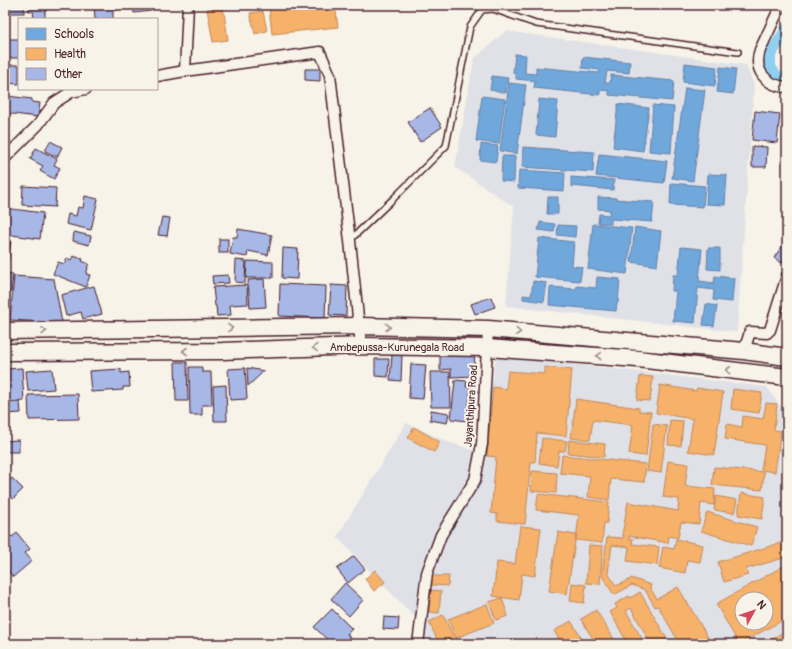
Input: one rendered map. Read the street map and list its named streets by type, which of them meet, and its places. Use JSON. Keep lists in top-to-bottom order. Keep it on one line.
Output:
{"streets":{"highway":["Ambepussa-Kurunegala Road"],"street":["Jayanthipura Road"]},"crossings":[["Ambepussa-Kurunegala Road","Jayanthipura Road"]],"legend":["Schools","Health","Other"],"north":"top right"}
